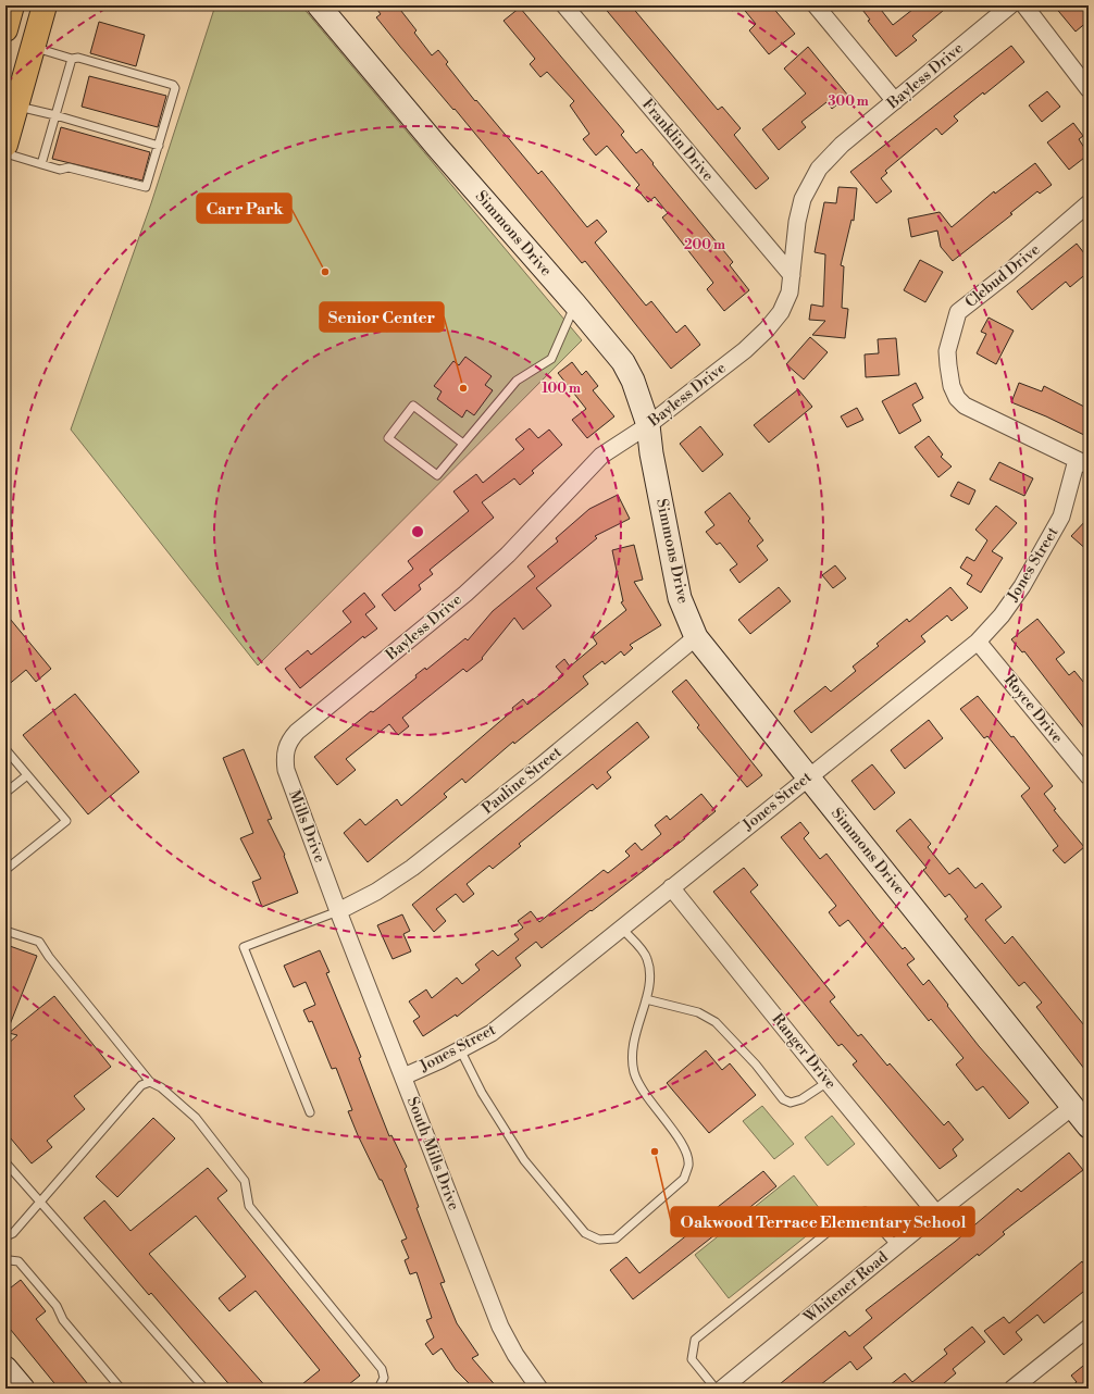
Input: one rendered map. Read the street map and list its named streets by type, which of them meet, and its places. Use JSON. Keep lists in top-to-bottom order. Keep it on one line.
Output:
{"streets":{"street":["Bayless Drive","Franklin Drive","Simmons Drive","Clebud Drive","Jones Street","Royce Drive","Pauline Street","Mills Drive","Ranger Drive","South Mills Drive","Whitener Road"]},"crossings":[["Bayless Drive","Franklin Drive"],["Bayless Drive","Simmons Drive"],["Bayless Drive","Mills Drive"],["Simmons Drive","Jones Street"],["Simmons Drive","Pauline Street"],["Simmons Drive","Whitener Road"],["Clebud Drive","Jones Street"],["Jones Street","Royce Drive"],["Jones Street","Ranger Drive"],["Jones Street","South Mills Drive"],["Pauline Street","Mills Drive"],["Pauline Street","South Mills Drive"],["Mills Drive","South Mills Drive"],["Ranger Drive","Whitener Road"]],"places":["Carr Park","Senior Center","Oakwood Terrace Elementary School"],"rings":["300 m","200 m","100 m"]}
